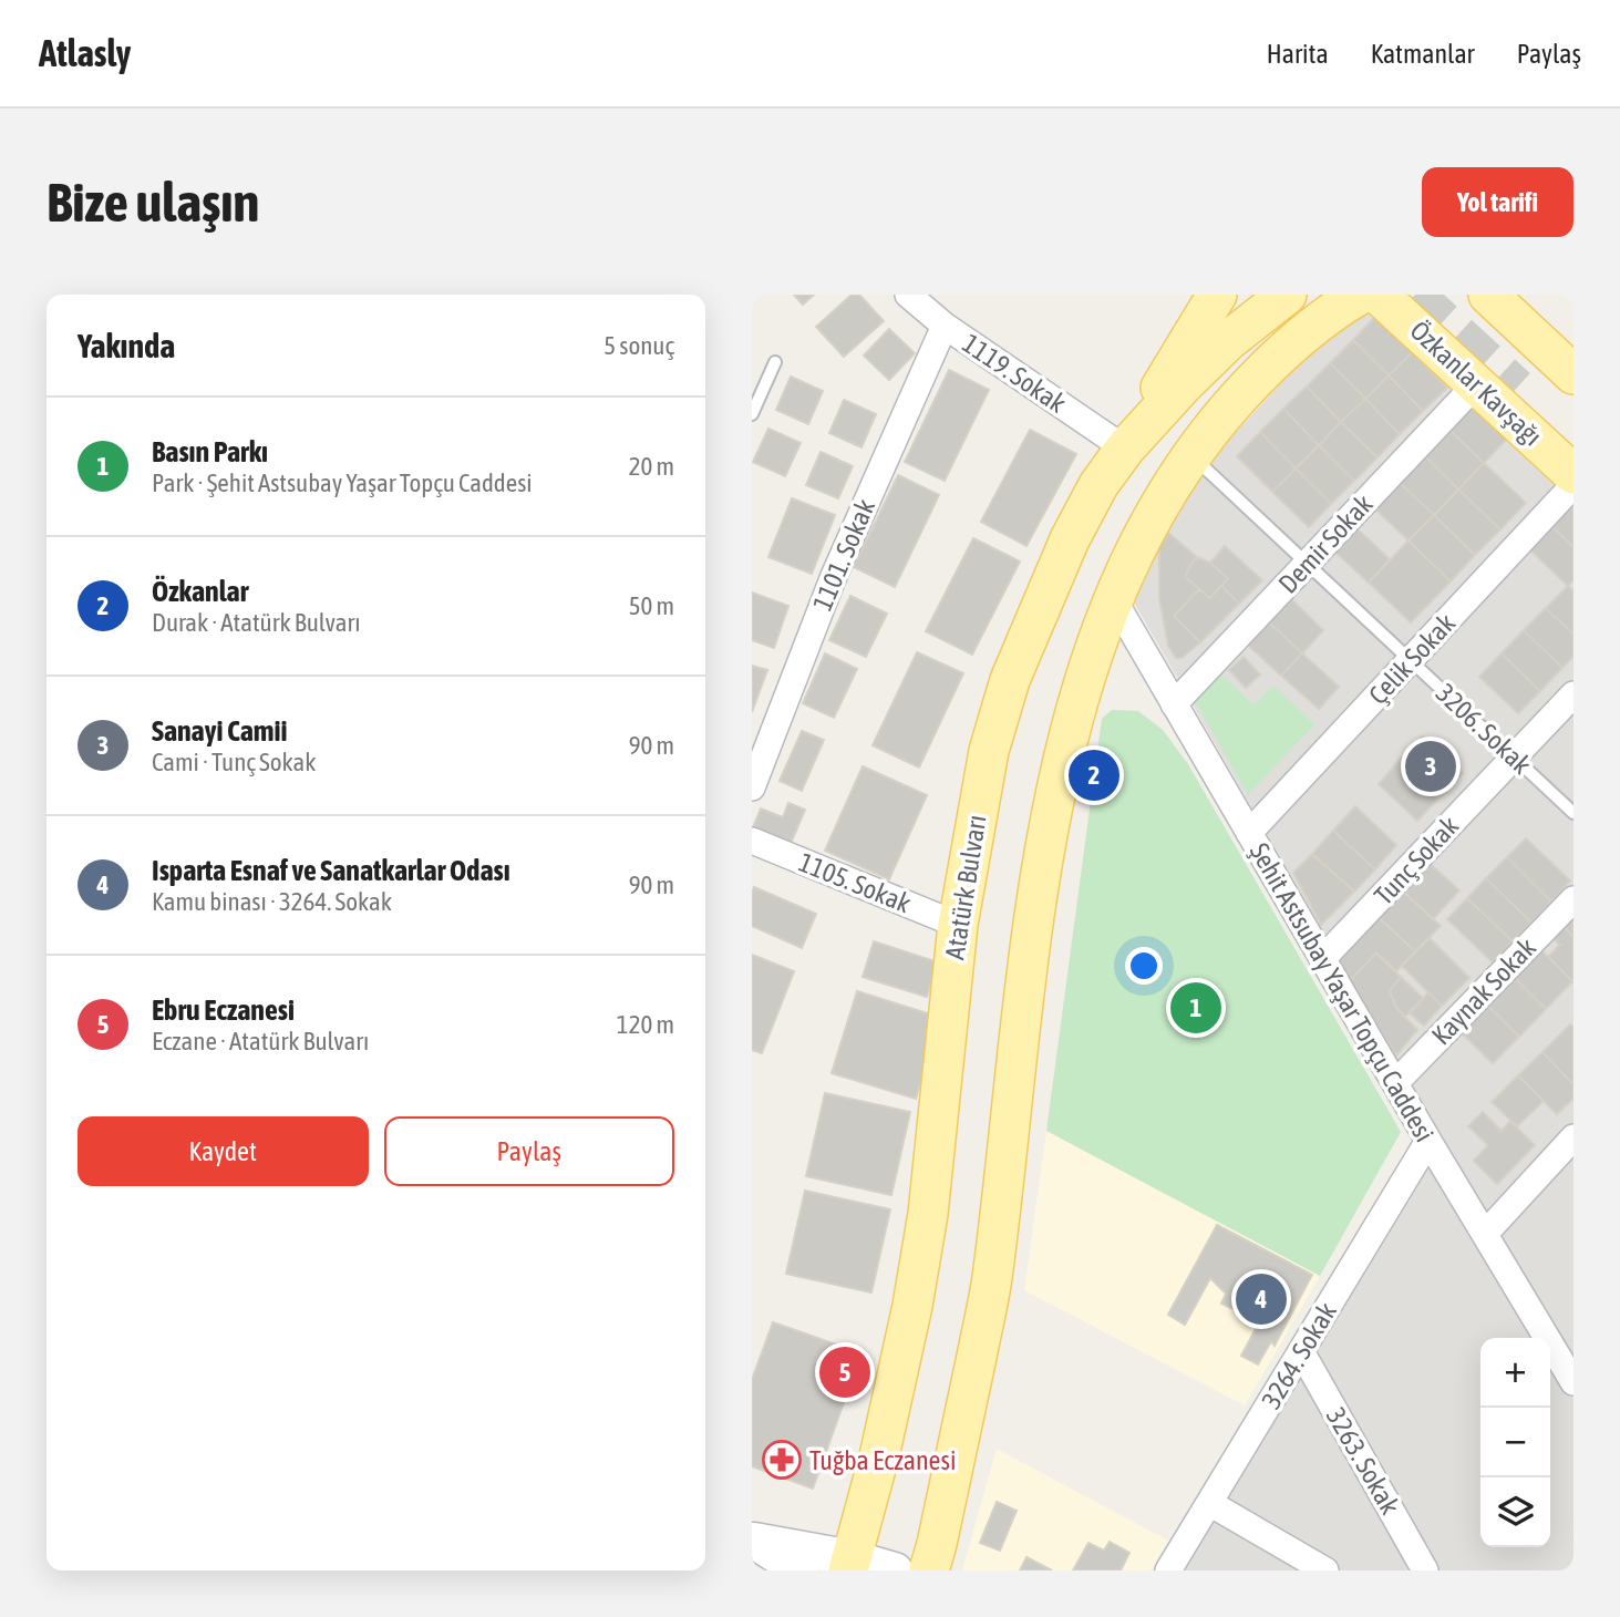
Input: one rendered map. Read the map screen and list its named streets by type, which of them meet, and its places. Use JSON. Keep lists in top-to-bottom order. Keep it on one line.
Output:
{"streets":{"main road":["Özkanlar Kavşağı","Atatürk Bulvarı"],"street":["1119. Sokak","Demir Sokak","1101. Sokak","Çelik Sokak","Tunç Sokak","1105. Sokak","Kaynak Sokak","Şehit Astsubay Yaşar Topçu Caddesi","3264. Sokak","3263. Sokak"],"lane":["3206. Sokak"]},"crossings":[["1119. Sokak","1101. Sokak"],["1119. Sokak","Atatürk Bulvarı"],["Özkanlar Kavşağı","Demir Sokak"],["Demir Sokak","3206. Sokak"],["Demir Sokak","Şehit Astsubay Yaşar Topçu Caddesi"],["Çelik Sokak","3206. Sokak"],["Çelik Sokak","Şehit Astsubay Yaşar Topçu Caddesi"],["3206. Sokak","Tunç Sokak"],["Tunç Sokak","Şehit Astsubay Yaşar Topçu Caddesi"],["1105. Sokak","Atatürk Bulvarı"],["Kaynak Sokak","Şehit Astsubay Yaşar Topçu Caddesi"],["Şehit Astsubay Yaşar Topçu Caddesi","3264. Sokak"],["3264. Sokak","3263. Sokak"]],"places":{"pharmacy":["Tuğba Eczanesi"]},"page":{"header":"Atlasly","nav":["Harita","Katmanlar","Paylaş"],"buttons":["Yol tarifi",["Kaydet","Paylaş"]],"title":"Bize ulaşın","heading":["Yakında","5 sonuç"],"list":[{"mark":"1","name":"Basın Parkı","note":"Park · Şehit Astsubay Yaşar Topçu Caddesi","value":"20 m"},{"mark":"2","name":"Özkanlar","note":"Durak · Atatürk Bulvarı","value":"50 m"},{"mark":"3","name":"Sanayi Camii","note":"Cami · Tunç Sokak","value":"90 m"},{"mark":"4","name":"Isparta Esnaf ve Sanatkarlar Odası","note":"Kamu binası · 3264. Sokak","value":"90 m"},{"mark":"5","name":"Ebru Eczanesi","note":"Eczane · Atatürk Bulvarı","value":"120 m"}],"pins":["3","2","1","4","5"],"map_buttons":["+","−"]}}
